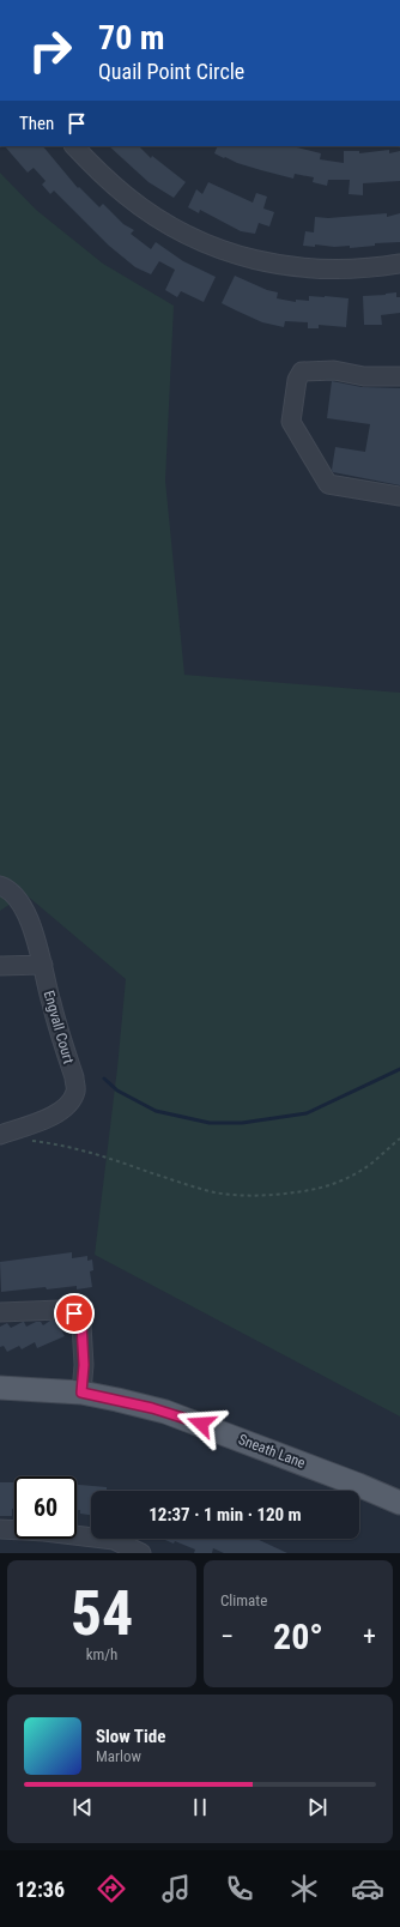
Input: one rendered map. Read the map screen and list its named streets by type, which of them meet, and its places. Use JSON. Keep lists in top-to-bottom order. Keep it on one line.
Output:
{"streets":{"main road":["Sneath Lane"],"street":["Engvall Court"]},"page":{"turn":["70 m","Quail Point Circle"],"then":"Then","limit":"60","trip":"12:37 · 1 min · 120 m","tile":[["54","km/h"],"Climate"],"heat":["−","20°","+"],"song":["Slow Tide","Marlow"],"tabs":"12:36"}}
